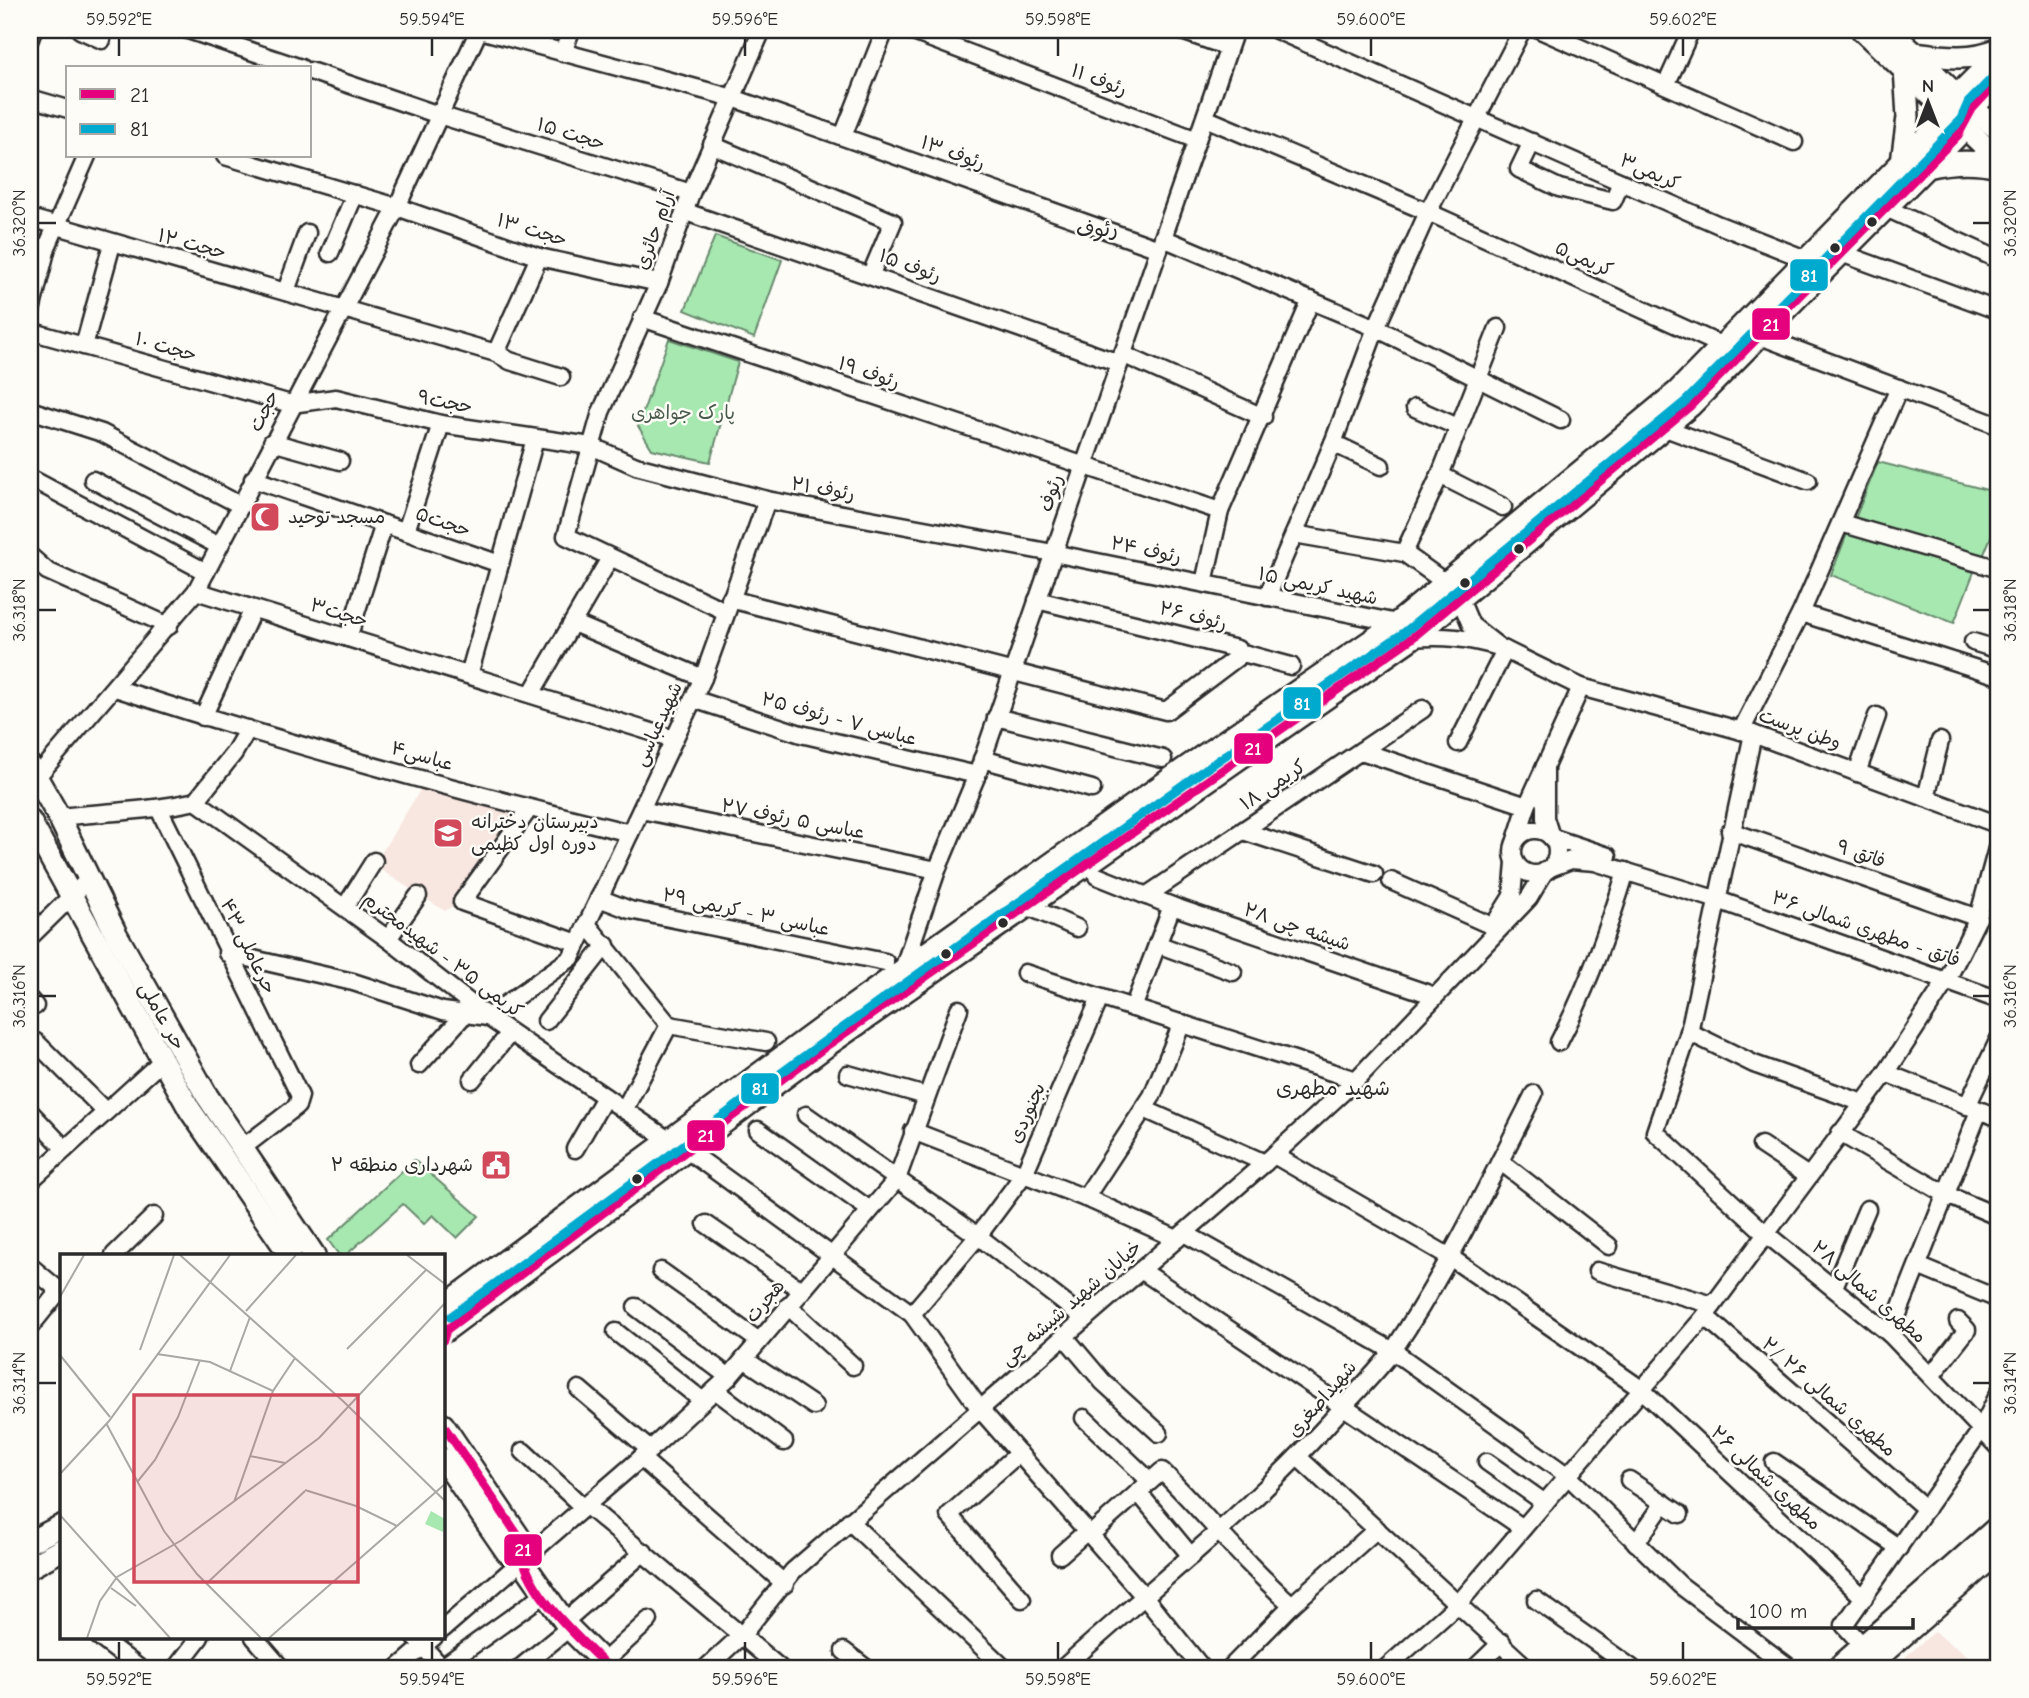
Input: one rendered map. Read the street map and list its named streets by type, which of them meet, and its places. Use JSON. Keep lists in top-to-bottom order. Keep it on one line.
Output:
{"streets":{"main road":["حر عاملی"],"street":["رئوف ۱۱","حجت ۱۵","رئوف ۱۳","کریمی۳","حجت ۱۳","آرام حائری","حجت ۱۲","کریمی۵","رئوف ۱۵","حجت ۱۰","رئوف ۱۹","حجت۹","حجت","رئوف ۲۱","رئوف","حجت۵","رئوف ۲۴","شهید کریمی ۱۵","حجت۳","رئوف ۲۶","عباسی ۷ - رئوف ۲۵","شهیدعباسی","وطن پرست","عباسی۴","کریمی ۱۸","عباسی ۵ رئوف ۲۷","فاتق ۹","عباسی ۳ - کریمی ۲۹","شیشه چی ۲۸","فاتق - مطهری شمالی ۳۶","حرعاملی ۴۳","کریمی ۳۵ - شهیدمحترم","بجنوردی","مطهری شمالی ۲۸","هجرت","خیابان شهید شیشه چی","مطهری شمالی ۲۶ /۲","شهیداصغری","مطهری شمالی ۲۶"]},"crossings":[["رئوف ۱۱","رئوف"],["حجت ۱۵","آرام حائری"],["حجت ۱۵","حجت"],["رئوف ۱۳","آرام حائری"],["رئوف ۱۳","حجت"],["رئوف ۱۳","رئوف"],["حجت ۱۳","آرام حائری"],["حجت ۱۳","حجت"],["آرام حائری","رئوف ۱۵"],["آرام حائری","رئوف ۱۹"],["آرام حائری","حجت۹"],["آرام حائری","رئوف ۲۱"],["حجت ۱۲","حجت"],["کریمی۵","رئوف"],["رئوف ۱۵","رئوف"],["حجت ۱۰","حجت۹"],["حجت ۱۰","حجت"],["رئوف ۱۹","رئوف"],["حجت۹","حجت"],["حجت۹","رئوف ۲۱"],["حجت","حجت۵"],["حجت","حجت۳"],["حجت","عباسی۴"],["حجت","حر عاملی"],["رئوف ۲۱","رئوف"],["رئوف ۲۱","رئوف ۲۴"],["رئوف ۲۱","شهیدعباسی"],["رئوف","رئوف ۲۴"],["رئوف","رئوف ۲۶"],["رئوف","عباسی ۷ - رئوف ۲۵"],["رئوف","عباسی ۵ رئوف ۲۷"],["رئوف","عباسی ۳ - کریمی ۲۹"],["رئوف ۲۴","شهید کریمی ۱۵"],["شهید کریمی ۱۵","وطن پرست"],["حجت۳","شهیدعباسی"],["عباسی ۷ - رئوف ۲۵","شهیدعباسی"],["شهیدعباسی","عباسی۴"],["شهیدعباسی","عباسی ۵ رئوف ۲۷"],["شهیدعباسی","عباسی ۳ - کریمی ۲۹"],["شهیدعباسی","کریمی ۳۵ - شهیدمحترم"],["کریمی ۱۸","شیشه چی ۲۸"],["شیشه چی ۲۸","خیابان شهید شیشه چی"],["حرعاملی ۴۳","حر عاملی"],["خیابان شهید شیشه چی","مطهری شمالی ۲۶"],["شهیداصغری","مطهری شمالی ۲۶"]],"districts":["رئوف","شهید مطهری"],"parks":["پارک جواهری"],"places":{"mosque":["مسجد توحید"],"school or university":["دبیرستان دخترانه دوره اول کظیمی"],"public building":["شهرداری منطقه ۲"]},"lines":["transit line 81","transit line 21"],"legend":["21","81"],"scale_bar":"100 m","north":"top","coordinates":["59.592°E","59.594°E","59.596°E","59.598°E","59.600°E","59.602°E","36.320°N","36.318°N","36.316°N","36.314°N"]}
